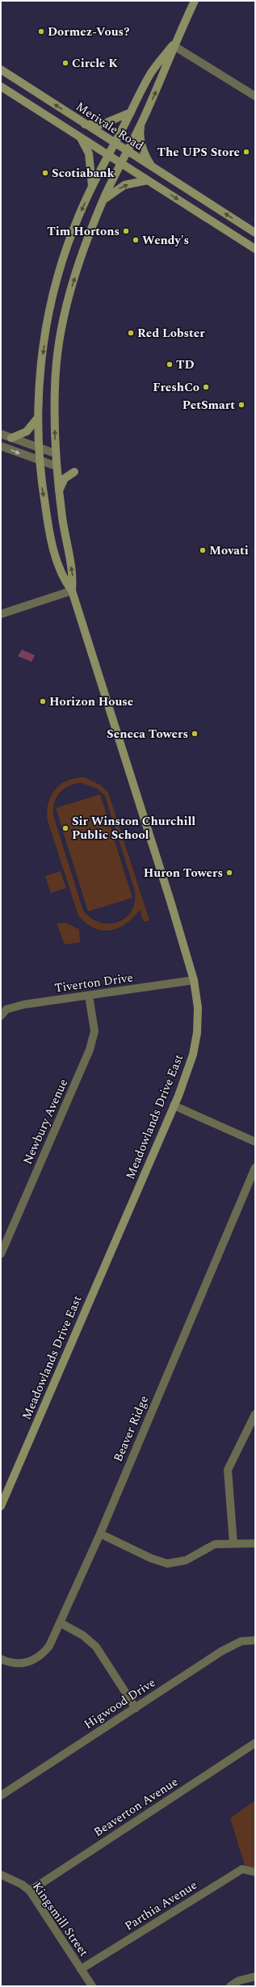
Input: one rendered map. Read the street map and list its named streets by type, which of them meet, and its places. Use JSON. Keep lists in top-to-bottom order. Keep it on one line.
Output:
{"streets":{"main road":["Merivale Road","Meadowlands Drive East"],"street":["Tiverton Drive","Newbury Avenue","Beaver Ridge","Higwood Drive","Beaverton Avenue","Parthia Avenue","Kingsmill Street"]},"crossings":[["Merivale Road","Meadowlands Drive East"],["Tiverton Drive","Meadowlands Drive East"],["Tiverton Drive","Newbury Avenue"],["Beaverton Avenue","Kingsmill Street"],["Parthia Avenue","Kingsmill Street"]],"places":["Dormez-Vous?","Circle K","The UPS Store","Scotiabank","Tim Hortons","Wendy's","Red Lobster","TD","FreshCo","PetSmart","Movati","Horizon House","Seneca Towers","Sir Winston Churchill Public School","Huron Towers"]}
